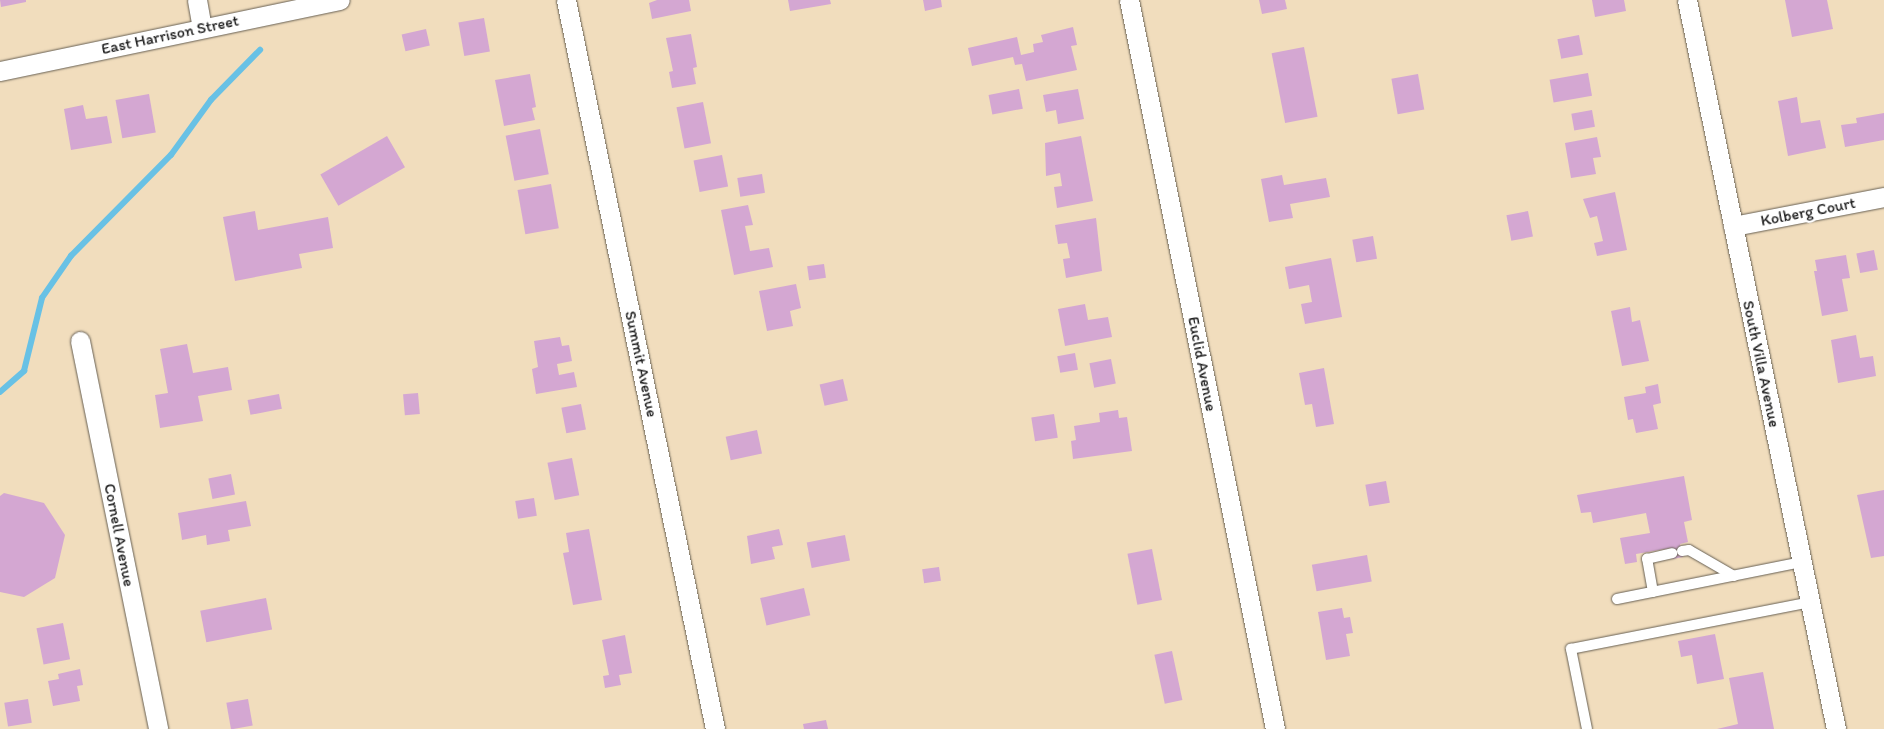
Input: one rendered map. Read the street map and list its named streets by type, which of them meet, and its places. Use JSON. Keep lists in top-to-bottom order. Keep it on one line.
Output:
{"streets":{"street":["East Harrison Street","Kolberg Court","Summit Avenue","Euclid Avenue","South Villa Avenue","Cornell Avenue"]},"crossings":[["Kolberg Court","South Villa Avenue"]]}
